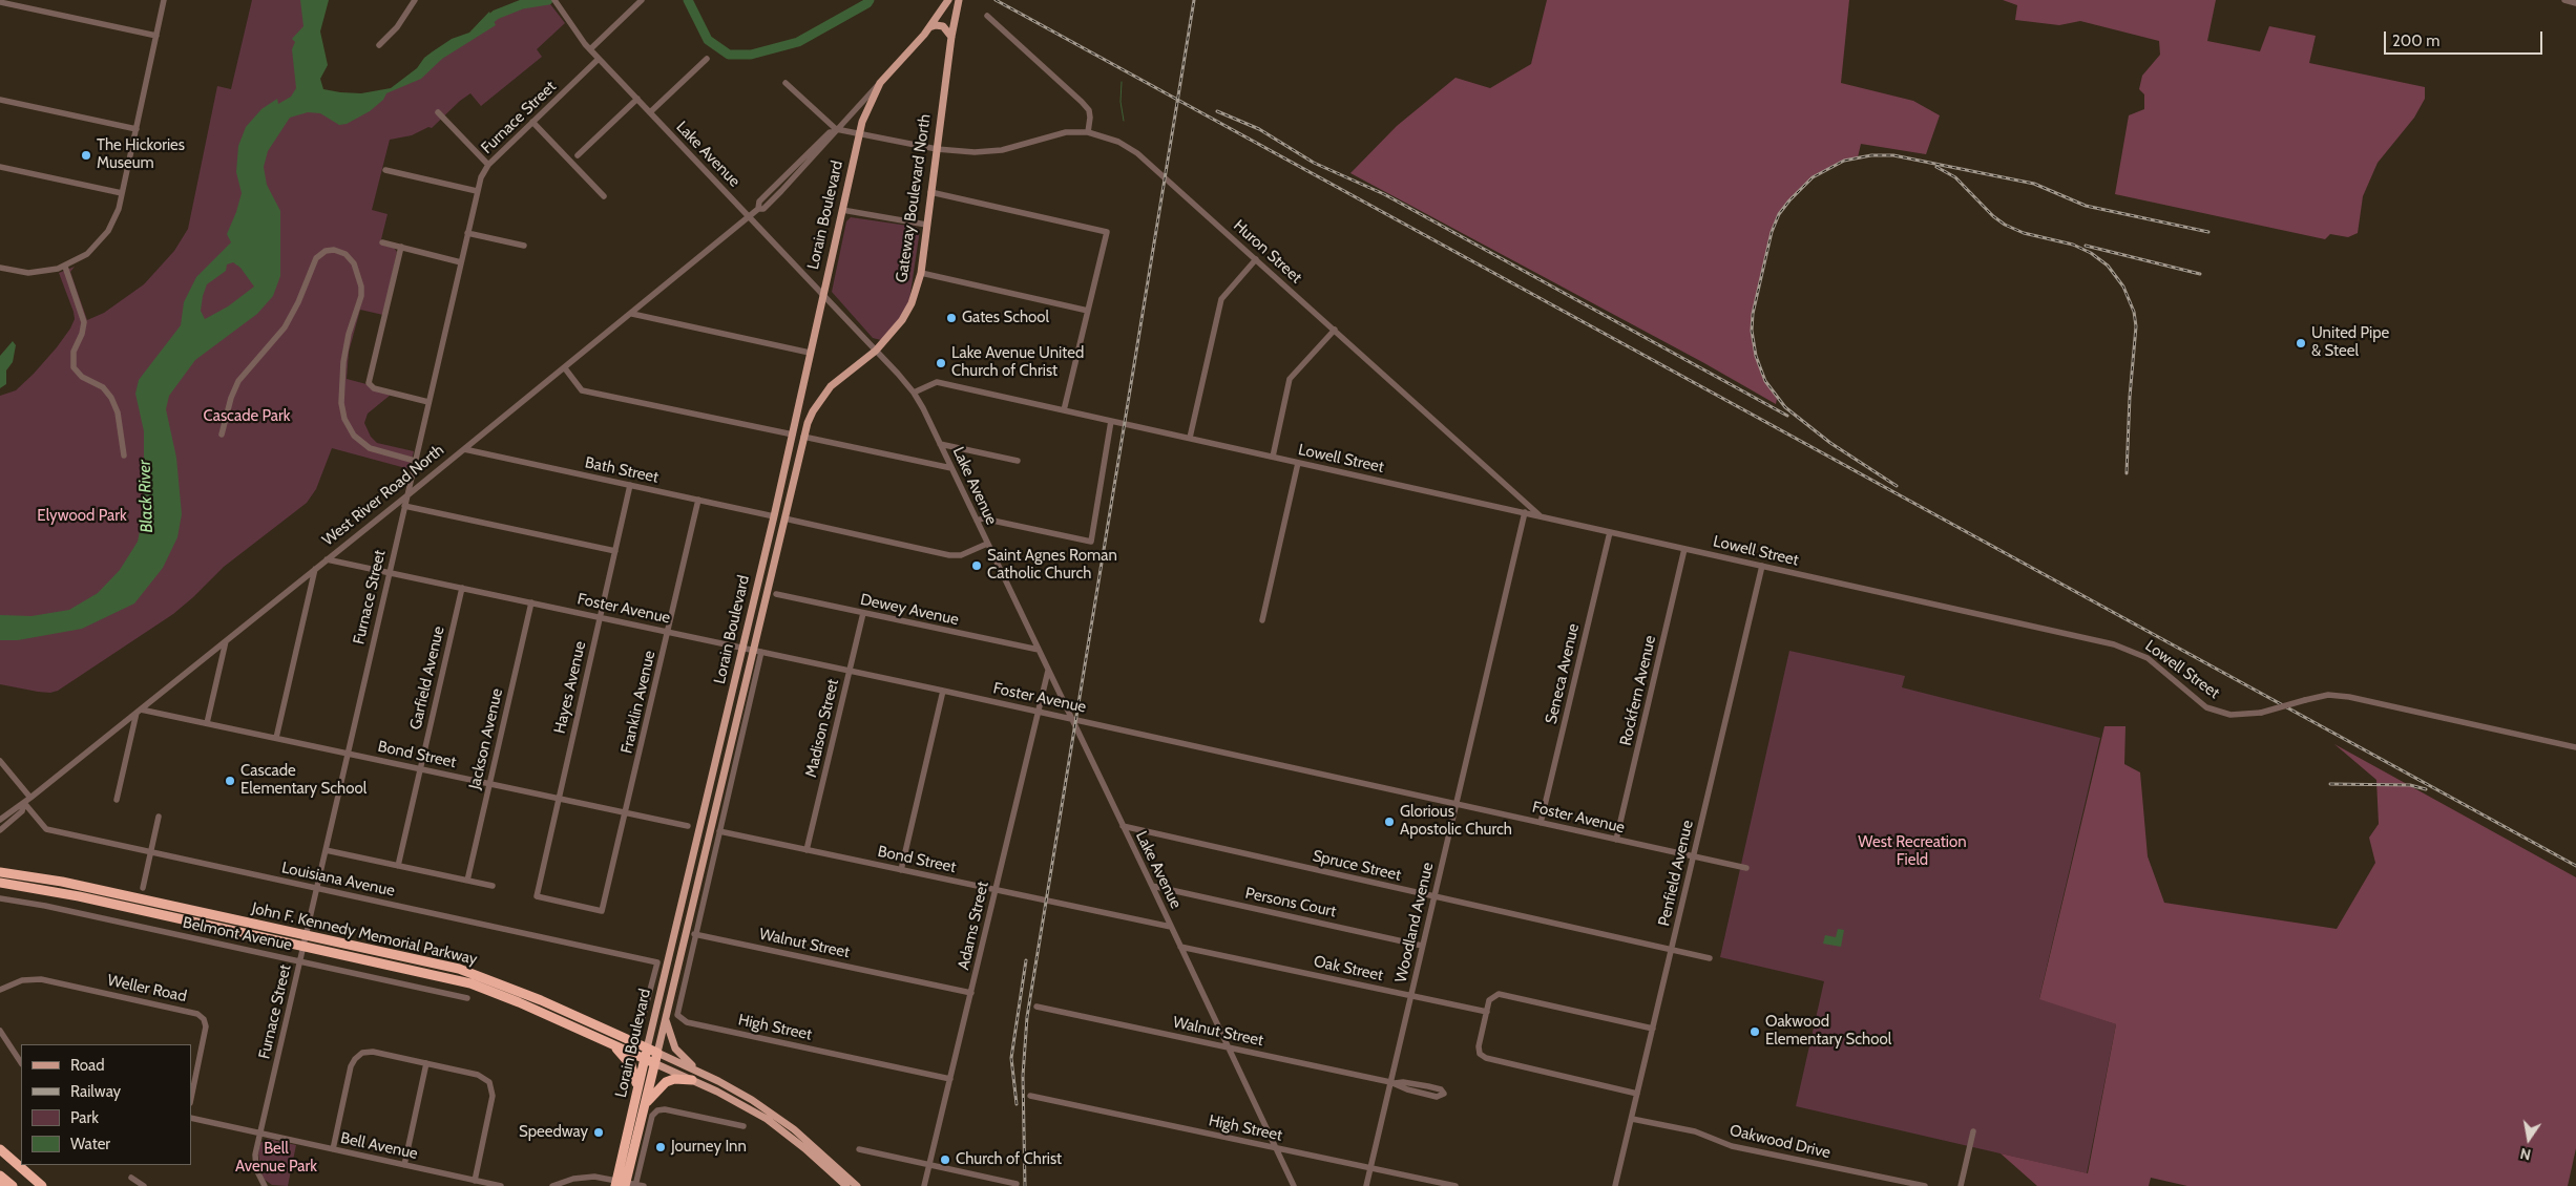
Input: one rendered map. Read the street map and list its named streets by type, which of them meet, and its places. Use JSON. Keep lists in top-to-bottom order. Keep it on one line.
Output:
{"streets":{"highway":["Lorain Boulevard","John F. Kennedy Memorial Parkway"],"main road":["Gateway Boulevard North","West River Road North"],"street":["Furnace Street","Lake Avenue","Huron Street","Lowell Street","Bath Street","Foster Avenue","Dewey Avenue","Seneca Avenue","Garfield Avenue","Hayes Avenue","Rockfern Avenue","Franklin Avenue","Madison Street","Jackson Avenue","Bond Street","Spruce Street","Penfield Avenue","Louisiana Avenue","Persons Court","Woodland Avenue","Adams Street","Belmont Avenue","Walnut Street","Oak Street","Weller Road","High Street","Oakwood Drive","Bell Avenue"]},"crossings":[["Furnace Street","Lake Avenue"],["Furnace Street","West River Road North"],["Furnace Street","Foster Avenue"],["Furnace Street","Bond Street"],["Furnace Street","Louisiana Avenue"],["Furnace Street","Belmont Avenue"],["Furnace Street","John F. Kennedy Memorial Parkway"],["Furnace Street","Bell Avenue"],["Lake Avenue","Gateway Boulevard North"],["Lake Avenue","Lorain Boulevard"],["Lake Avenue","Lowell Street"],["Lake Avenue","West River Road North"],["Lake Avenue","Foster Avenue"],["Lake Avenue","Dewey Avenue"],["Lake Avenue","Bond Street"],["Lake Avenue","Spruce Street"],["Lake Avenue","Persons Court"],["Lake Avenue","Adams Street"],["Lake Avenue","Walnut Street"],["Lake Avenue","Oak Street"],["Lake Avenue","High Street"],["Gateway Boulevard North","Lorain Boulevard"],["Lorain Boulevard","Bath Street"],["Lorain Boulevard","West River Road North"],["Lorain Boulevard","Foster Avenue"],["Lorain Boulevard","Bond Street"],["Lorain Boulevard","John F. Kennedy Memorial Parkway"],["Lorain Boulevard","Walnut Street"],["Lorain Boulevard","High Street"],["Huron Street","Lowell Street"],["Lowell Street","Seneca Avenue"],["Lowell Street","Rockfern Avenue"],["Lowell Street","Penfield Avenue"],["Lowell Street","Woodland Avenue"],["Bath Street","West River Road North"],["Bath Street","Hayes Avenue"],["Bath Street","Franklin Avenue"],["West River Road North","Foster Avenue"],["West River Road North","Bond Street"],["West River Road North","Louisiana Avenue"],["Foster Avenue","Seneca Avenue"],["Foster Avenue","Garfield Avenue"],["Foster Avenue","Hayes Avenue"],["Foster Avenue","Rockfern Avenue"],["Foster Avenue","Franklin Avenue"],["Foster Avenue","Madison Street"],["Foster Avenue","Jackson Avenue"],["Foster Avenue","Penfield Avenue"],["Foster Avenue","Woodland Avenue"],["Foster Avenue","Adams Street"],["Dewey Avenue","Madison Street"],["Garfield Avenue","Bond Street"],["Hayes Avenue","Franklin Avenue"],["Hayes Avenue","Bond Street"],["Franklin Avenue","Bond Street"],["Madison Street","Bond Street"],["Jackson Avenue","Bond Street"],["Bond Street","Adams Street"],["Spruce Street","Penfield Avenue"],["Spruce Street","Woodland Avenue"],["Penfield Avenue","Oakwood Drive"],["Persons Court","Woodland Avenue"],["Woodland Avenue","Walnut Street"],["Woodland Avenue","Oak Street"],["Woodland Avenue","High Street"],["Adams Street","Walnut Street"],["Adams Street","High Street"],["Walnut Street","High Street"]],"water":["Black River"],"parks":["Cascade Park","Elywood Park","West Recreation Field","Bell Avenue Park"],"places":["The Hickories Museum","Gates School","United Pipe & Steel","Lake Avenue United Church of Christ","Saint Agnes Roman Catholic Church","Cascade Elementary School","Glorious Apostolic Church","Oakwood Elementary School","Speedway","Journey Inn","Church of Christ"],"legend":["Road","Railway","Park","Water"],"scale_bar":"200 m","north":"bottom"}
